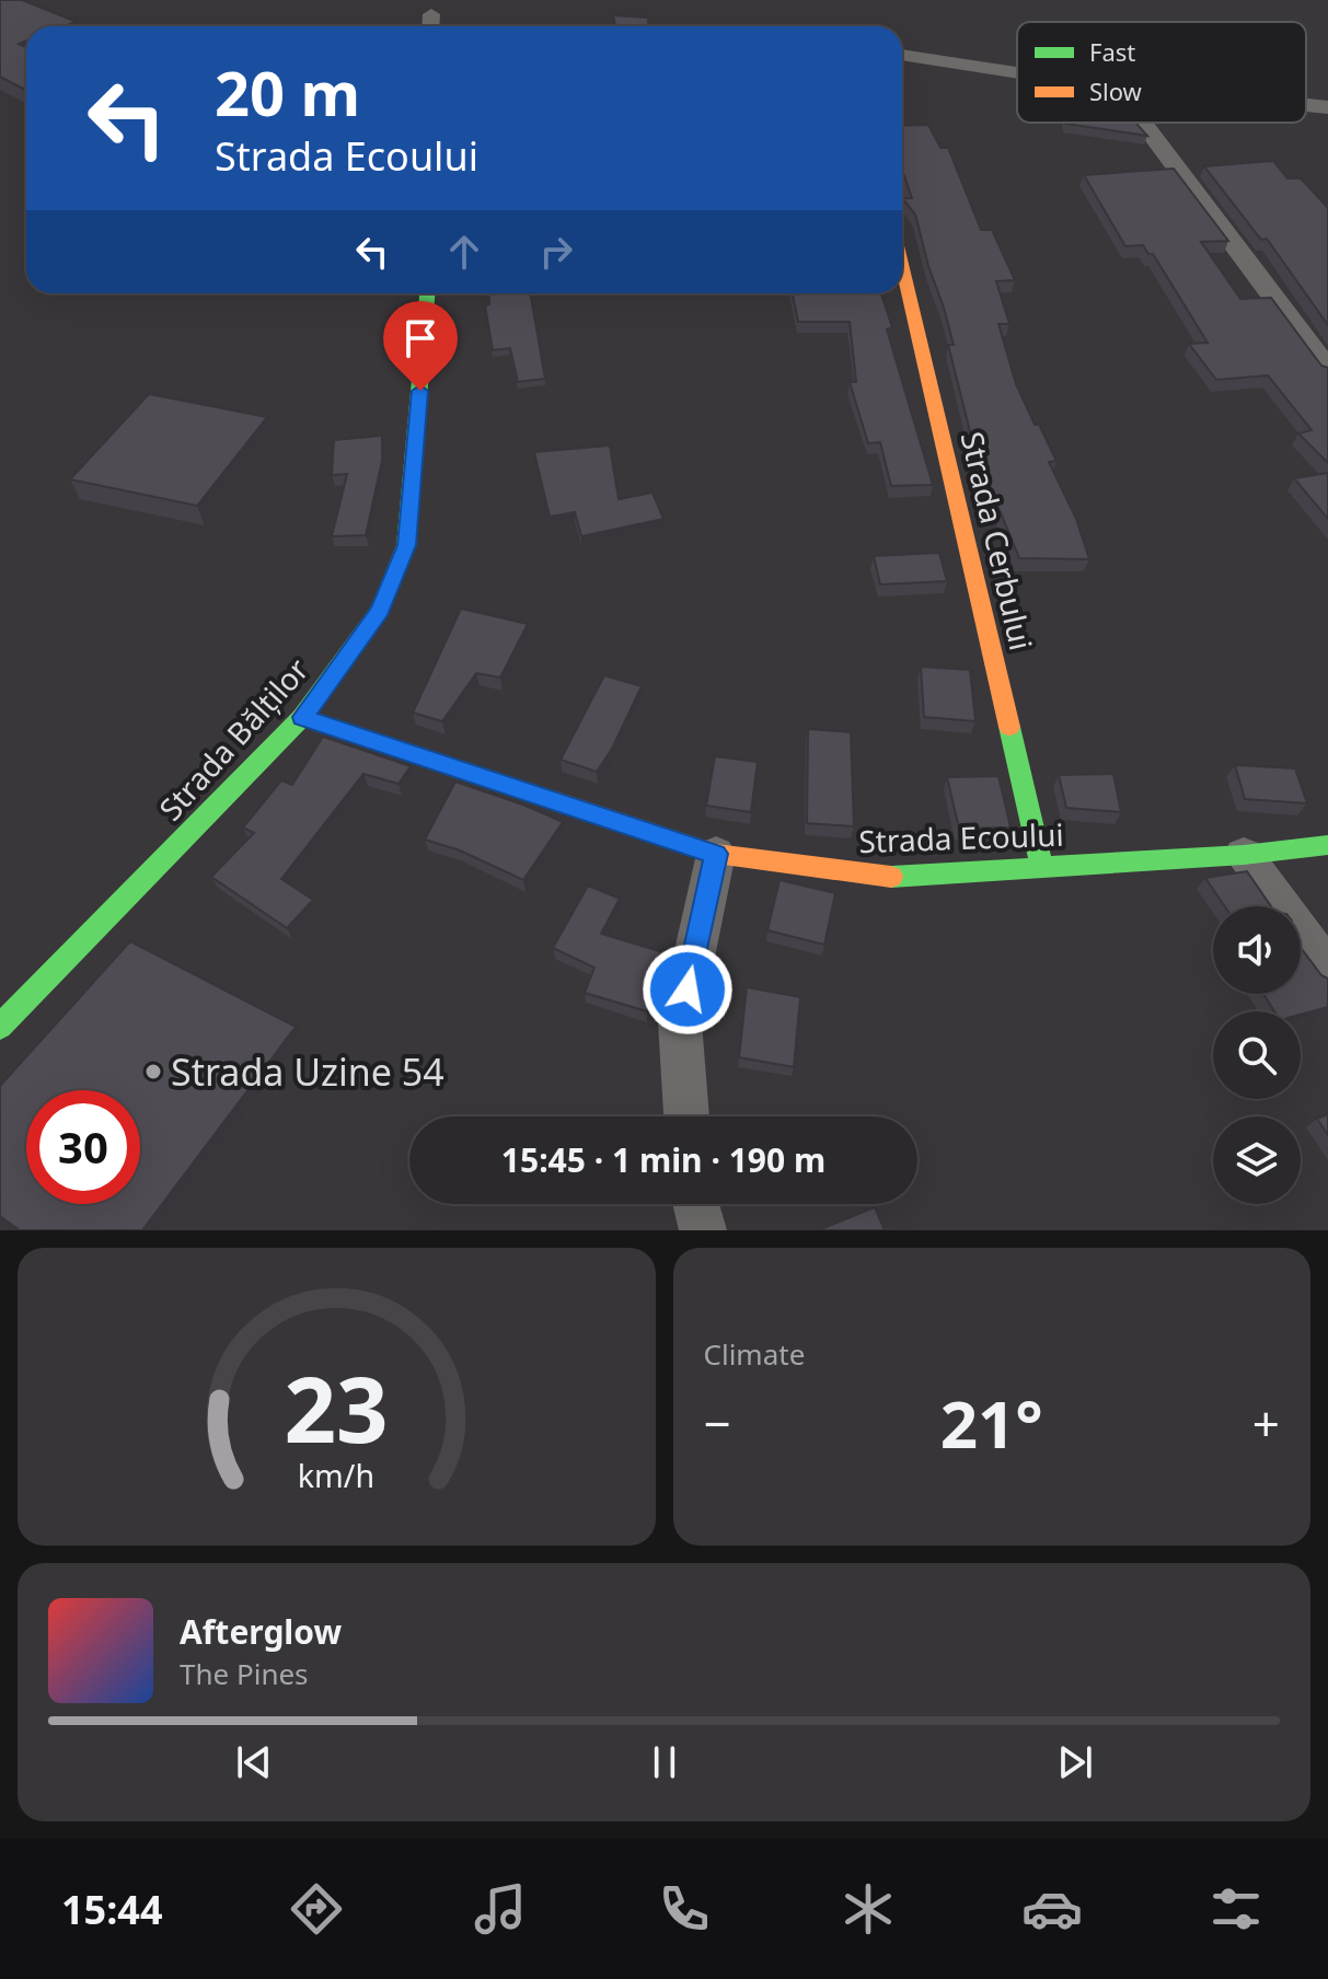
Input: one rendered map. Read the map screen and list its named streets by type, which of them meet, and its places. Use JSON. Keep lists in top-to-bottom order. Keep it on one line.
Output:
{"streets":{"street":["Strada Cerbului","Strada Bălților","Strada Ecoului"]},"crossings":[["Strada Cerbului","Strada Ecoului"],["Strada Bălților","Strada Ecoului"]],"places":["Strada Uzine 54"],"legend":["Fast","Slow"],"page":{"turn":["20 m","Strada Ecoului"],"limit":"30","trip":"15:45 · 1 min · 190 m","tile":"Climate","heat":["−","21°","+"],"song":["Afterglow","The Pines"],"tabs":"15:44","gauge":["23","km/h"]}}
